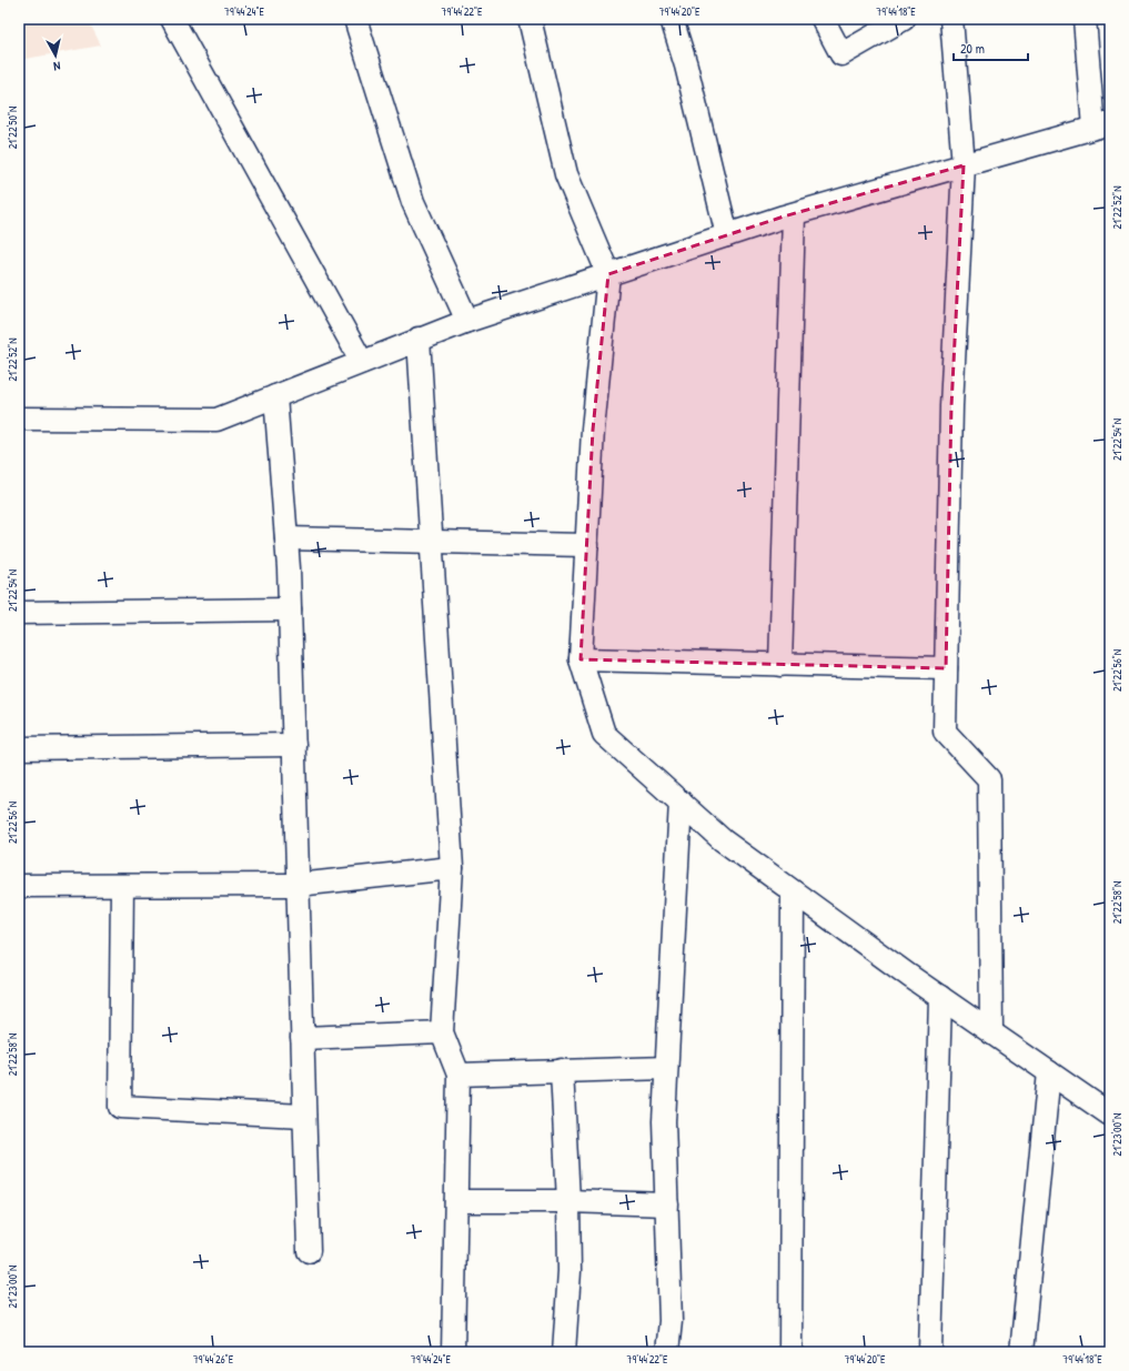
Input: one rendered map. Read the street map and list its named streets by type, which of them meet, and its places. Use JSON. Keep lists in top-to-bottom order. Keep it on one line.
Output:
{"scale_bar":"20 m","north":"bottom","coordinates":["79°44'24\"E","79°44'22\"E","79°44'20\"E","79°44'18\"E","21°22'50\"N","21°22'52\"N","21°22'54\"N","21°22'56\"N","21°22'58\"N","21°23'00\"N","79°44'26\"E"]}
